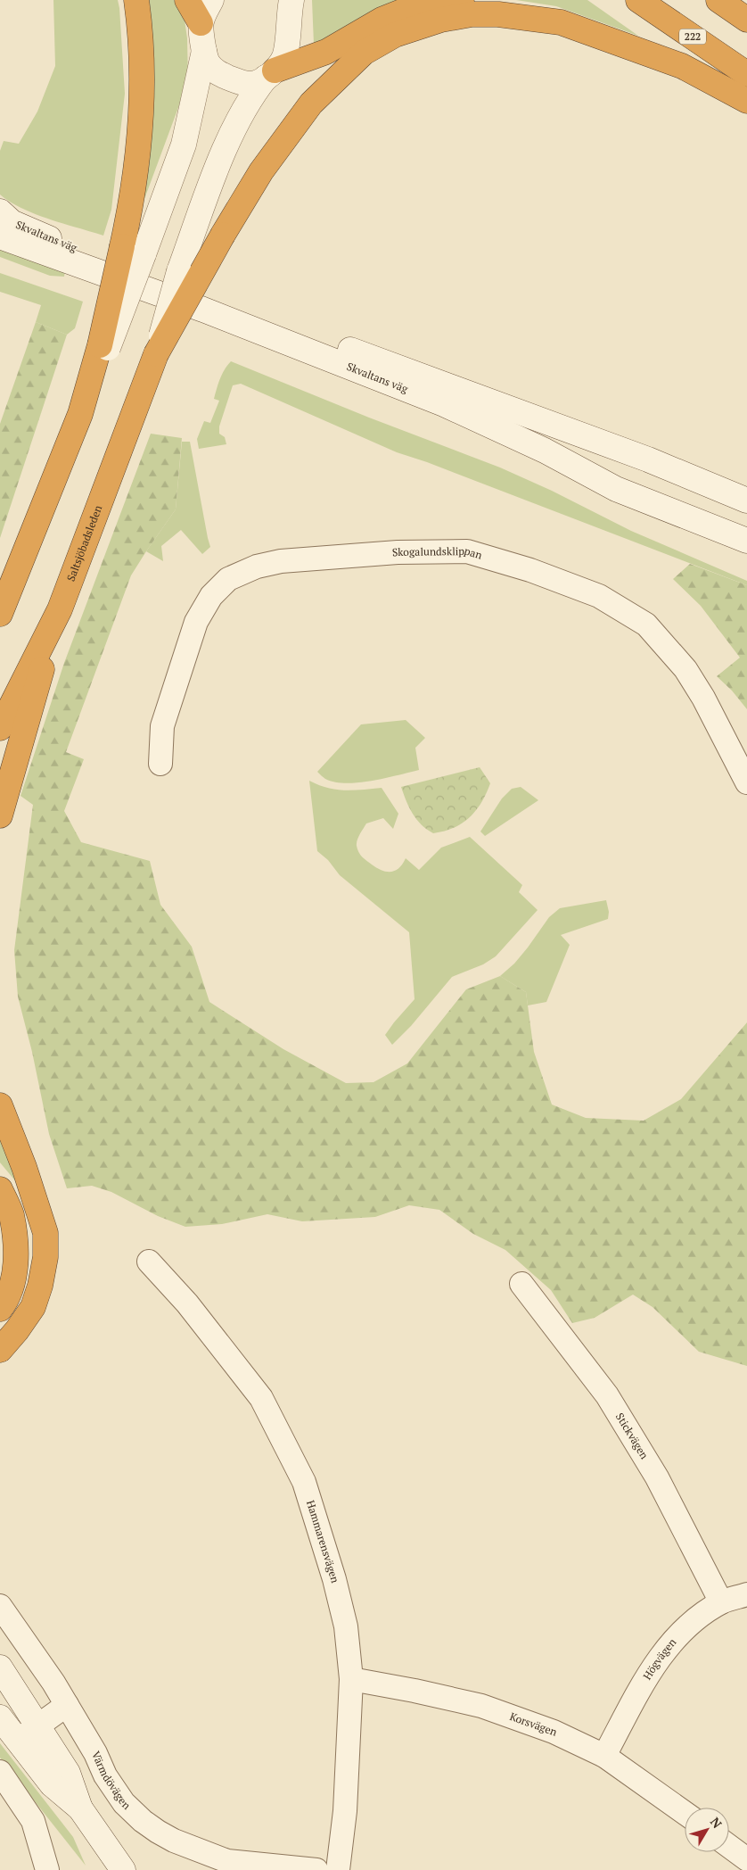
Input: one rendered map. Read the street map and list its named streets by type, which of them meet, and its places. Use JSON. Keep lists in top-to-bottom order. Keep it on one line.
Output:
{"streets":{"highway":["222","Saltsjöbadsleden"],"main road":["Skvaltans väg"],"street":["Skogalundsklippan","Stickvägen","Hammarensvägen","Högvägen","Korsvägen","Värmdövägen"]},"crossings":[["Stickvägen","Högvägen"],["Hammarensvägen","Korsvägen"],["Högvägen","Korsvägen"]],"north":"top right"}
